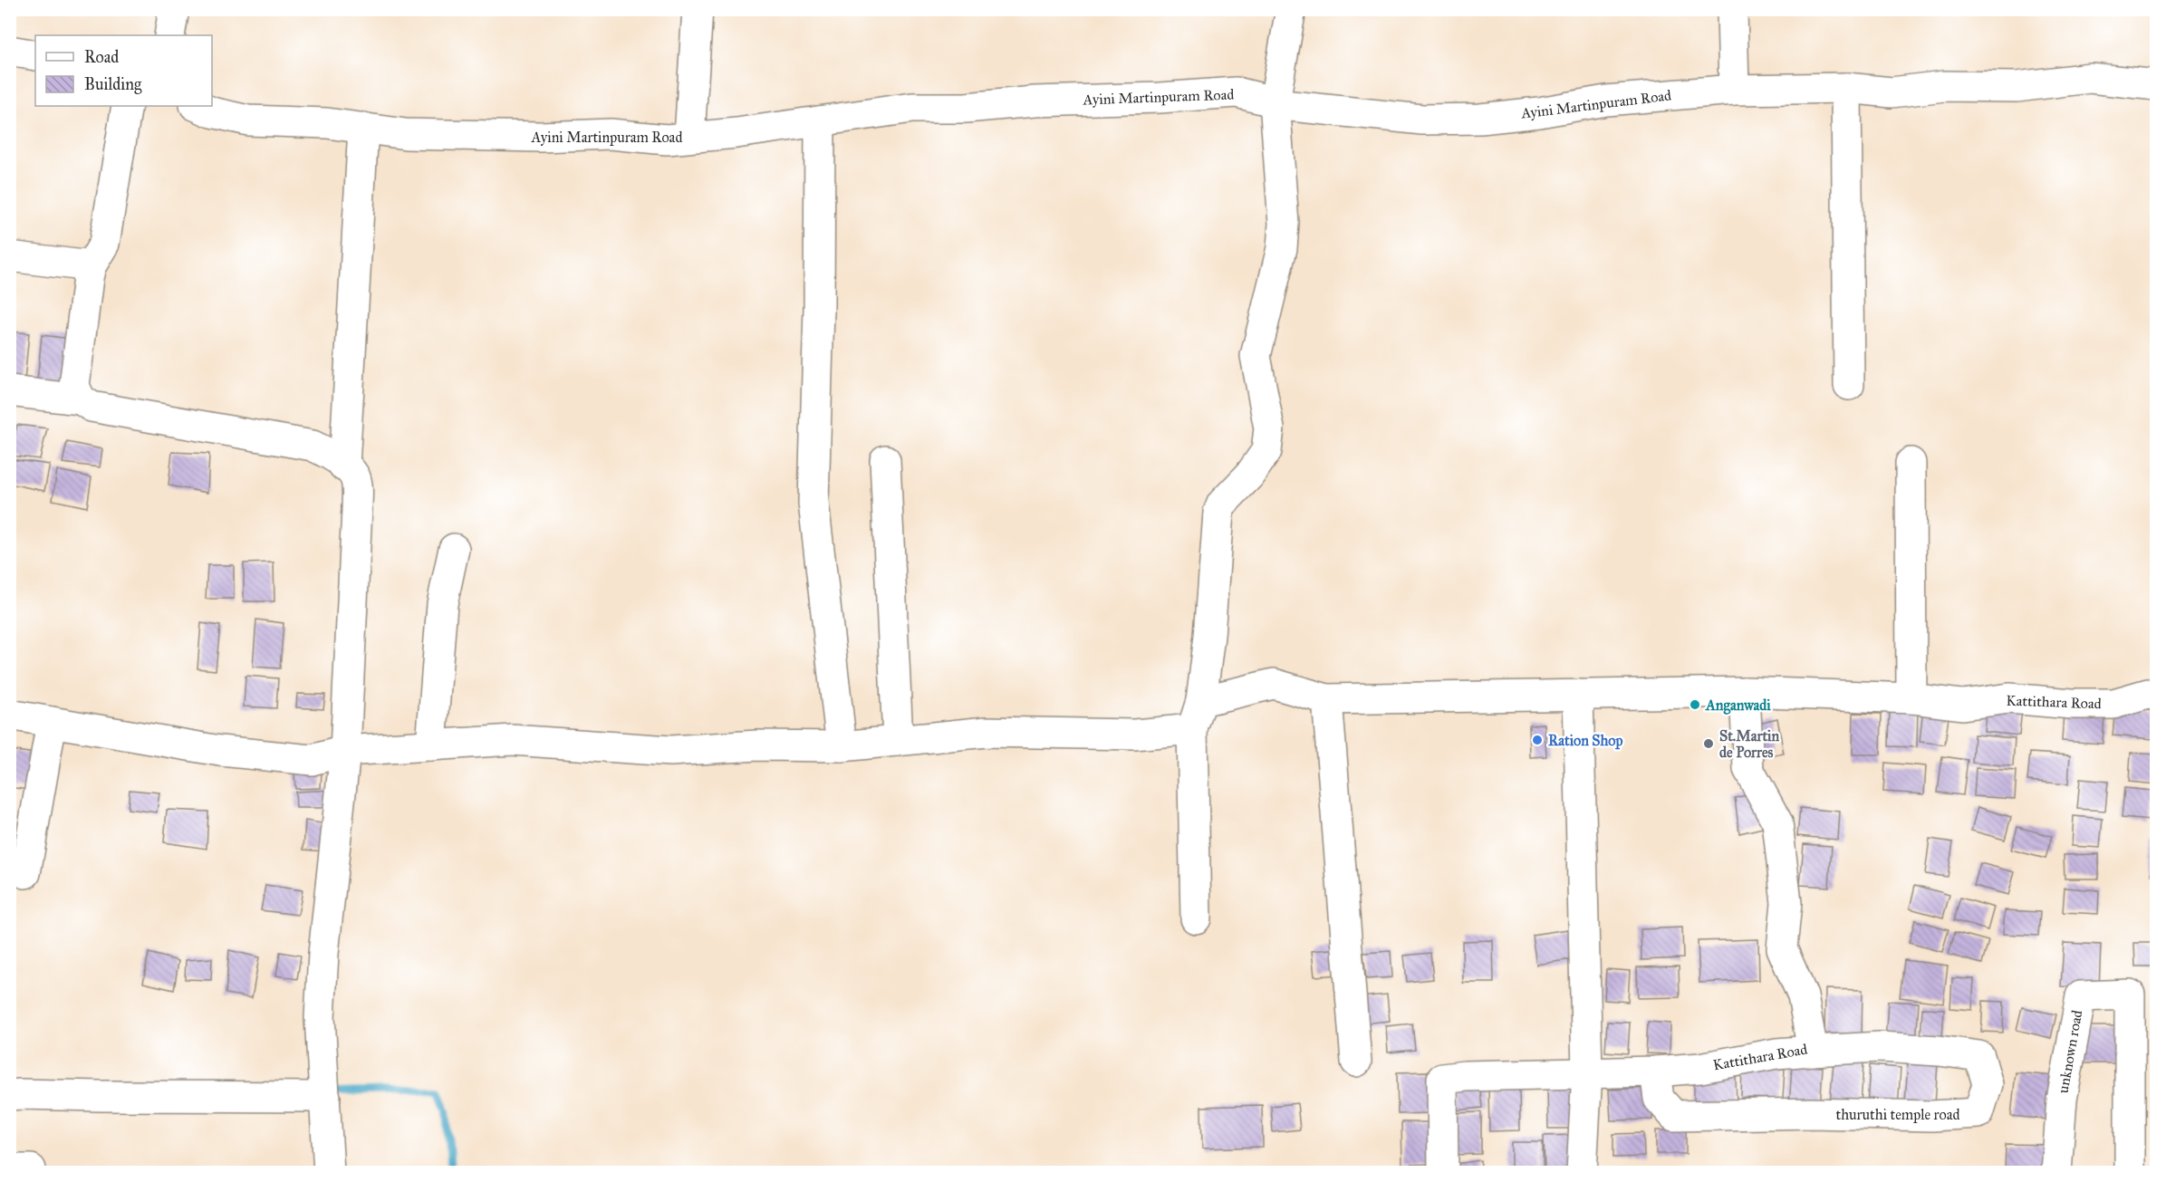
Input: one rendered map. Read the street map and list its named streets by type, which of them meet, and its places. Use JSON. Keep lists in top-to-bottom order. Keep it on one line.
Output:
{"streets":{"street":["Ayini Martinpuram Road","Kattithara Road","unknown road","thuruthi temple road"]},"crossings":[["Kattithara Road","thuruthi temple road"]],"places":["Anganwadi","Ration Shop","St.Martin de Porres"],"legend":["Road","Building"]}
